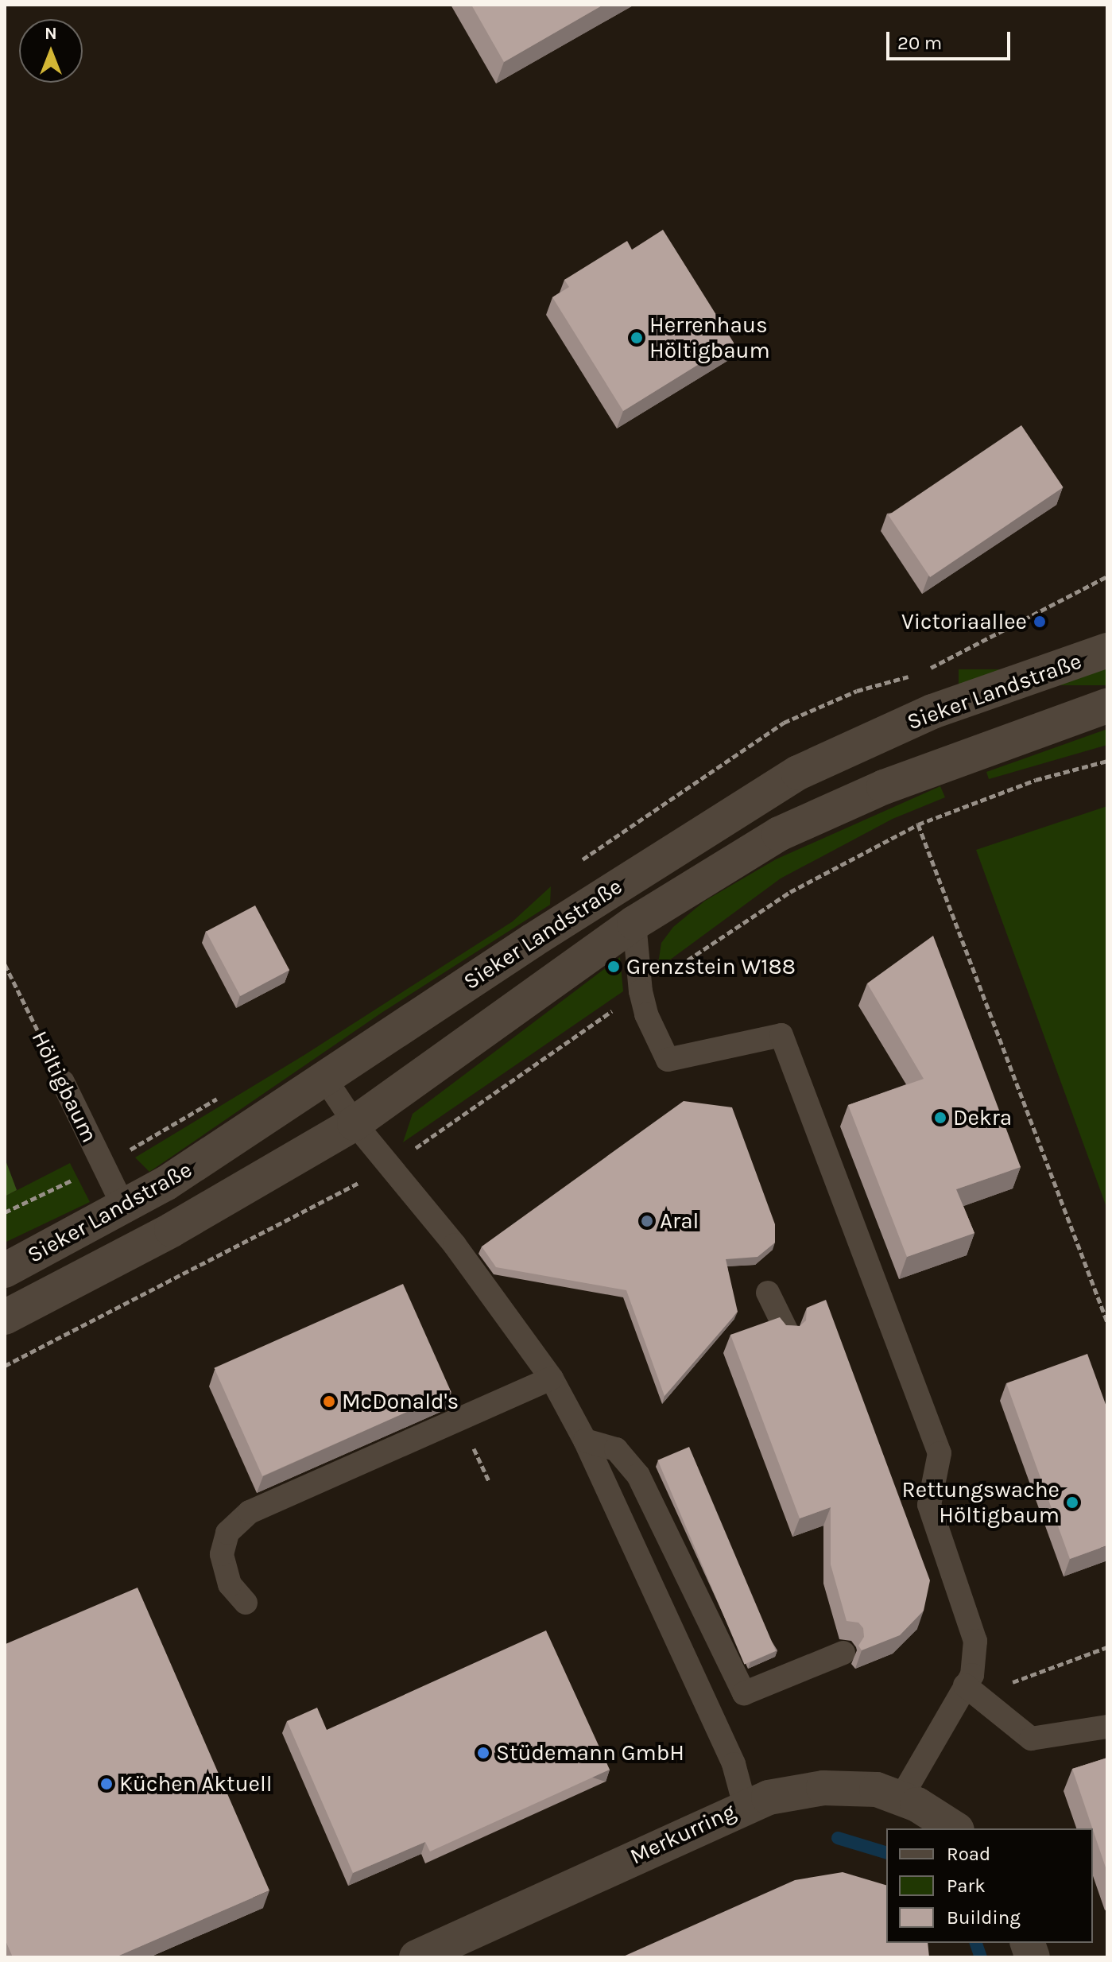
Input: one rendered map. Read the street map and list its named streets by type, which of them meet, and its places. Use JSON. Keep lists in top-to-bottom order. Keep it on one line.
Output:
{"streets":{"main road":["Sieker Landstraße","Merkurring"],"lane":["Höltigbaum"]},"crossings":[["Sieker Landstraße","Höltigbaum"]],"places":["Herrenhaus Höltigbaum","Victoriaallee","Grenzstein W188","Dekra","Aral","McDonald's","Rettungswache Höltigbaum","Stüdemann GmbH","Küchen Aktuell"],"legend":["Road","Park","Building"],"scale_bar":"20 m","north":"top"}
